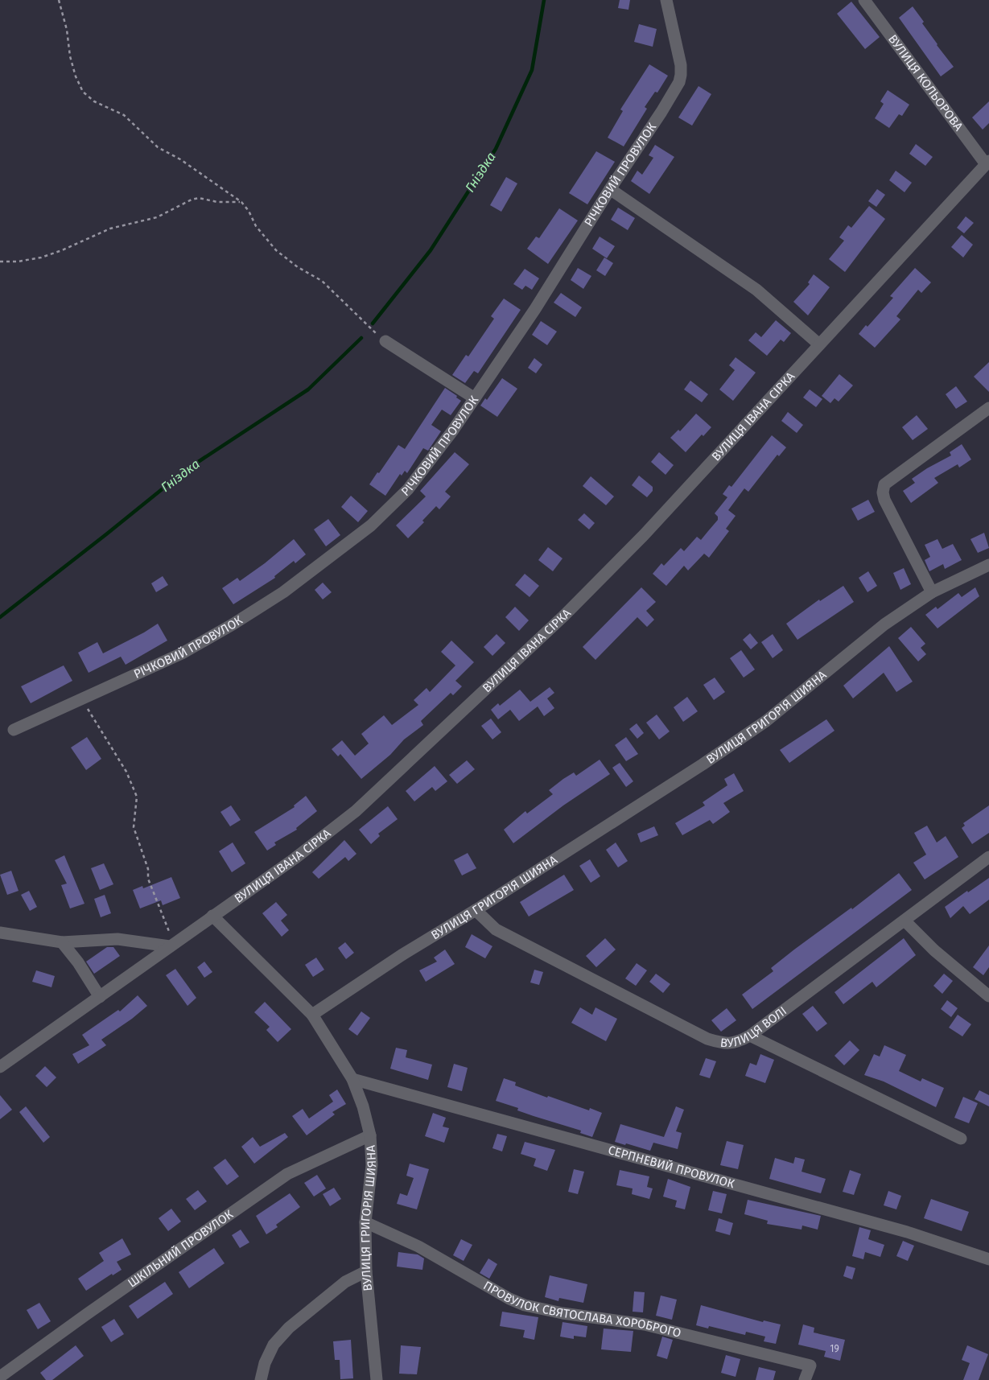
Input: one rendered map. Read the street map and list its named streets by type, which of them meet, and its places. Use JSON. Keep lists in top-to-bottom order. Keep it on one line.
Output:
{"streets":{"street":["ВУЛИЦЯ КОЛЬОРОВА","РІЧКОВИЙ ПРОВУЛОК","ВУЛИЦЯ ІВАНА СІРКА","ВУЛИЦЯ ГРИГОРІЯ ШИЯНА","ВУЛИЦЯ ВОЛІ","СЕРПНЕВИЙ ПРОВУЛОК","ШКІЛЬНИЙ ПРОВУЛОК","ПРОВУЛОК СВЯТОСЛАВА ХОРОБРОГО"]},"crossings":[["ВУЛИЦЯ КОЛЬОРОВА","ВУЛИЦЯ ІВАНА СІРКА"],["ВУЛИЦЯ ГРИГОРІЯ ШИЯНА","ВУЛИЦЯ ВОЛІ"],["ВУЛИЦЯ ГРИГОРІЯ ШИЯНА","СЕРПНЕВИЙ ПРОВУЛОК"],["ВУЛИЦЯ ГРИГОРІЯ ШИЯНА","ШКІЛЬНИЙ ПРОВУЛОК"],["ВУЛИЦЯ ГРИГОРІЯ ШИЯНА","ПРОВУЛОК СВЯТОСЛАВА ХОРОБРОГО"]],"water":["Гніздка"],"house_numbers":["19"]}
